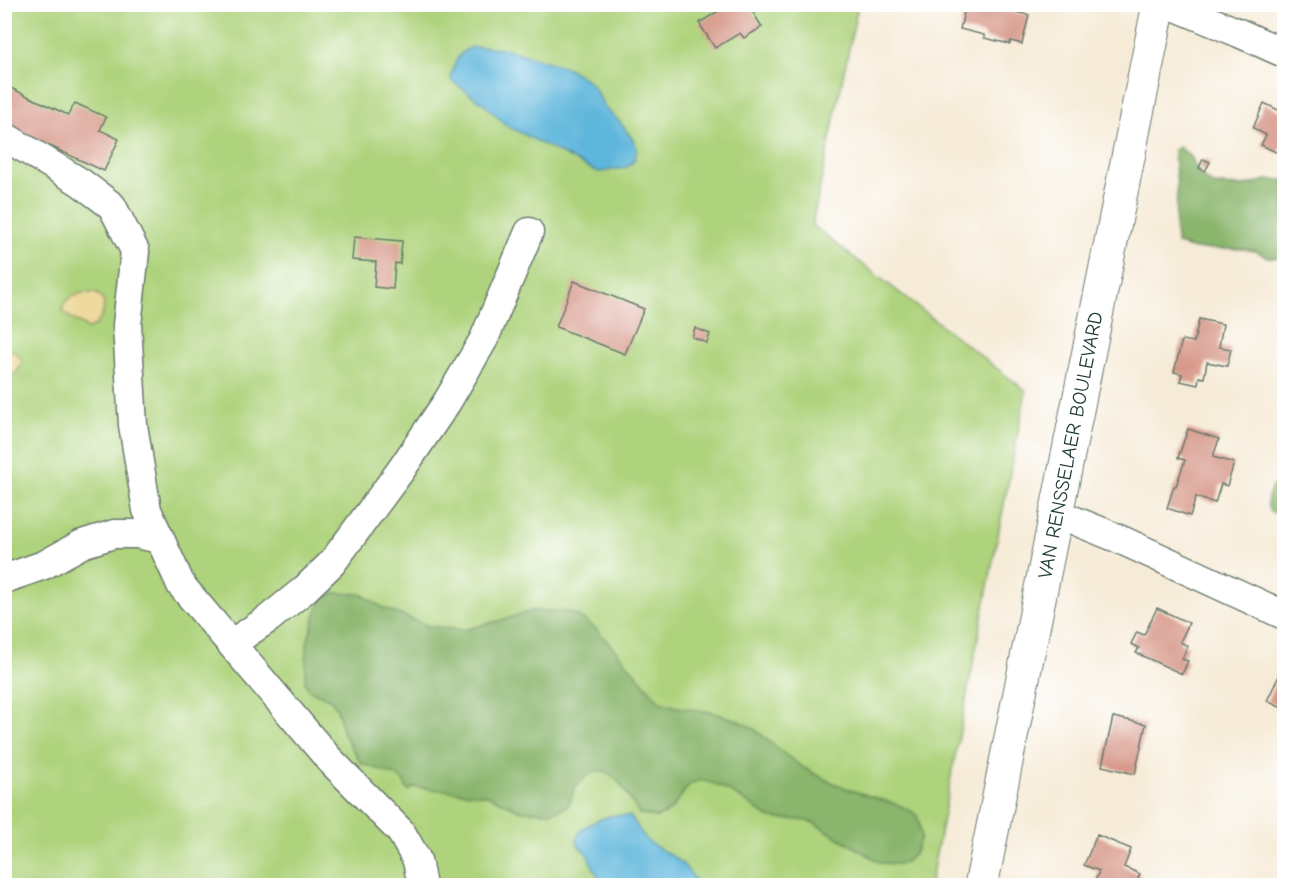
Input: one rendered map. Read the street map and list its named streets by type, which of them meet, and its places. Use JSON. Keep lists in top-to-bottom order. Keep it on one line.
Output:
{"streets":{"main road":["VAN RENSSELAER BOULEVARD"]}}
